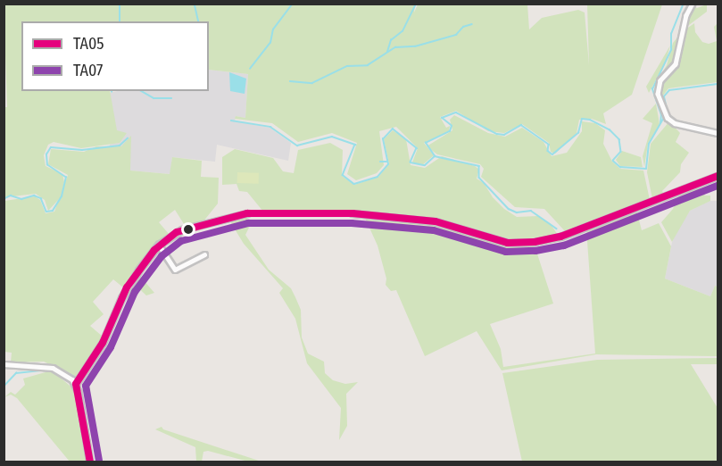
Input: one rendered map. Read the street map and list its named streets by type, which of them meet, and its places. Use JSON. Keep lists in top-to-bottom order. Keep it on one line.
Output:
{"lines":["transit line TA05","transit line TA07"],"legend":["TA05","TA07"]}
